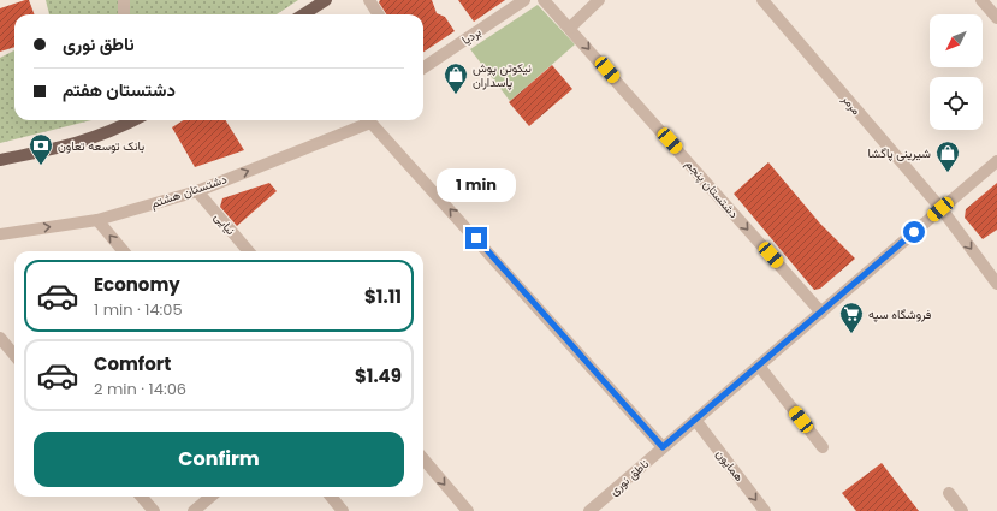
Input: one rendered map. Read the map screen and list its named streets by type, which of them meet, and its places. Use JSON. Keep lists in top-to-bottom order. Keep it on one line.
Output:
{"streets":{"street":["بردیا","مرمر","دشتستان پنجم","دشتستان هشتم","نیایی","همایون","ناطق نوری"]},"crossings":[["مرمر","ناطق نوری"],["دشتستان پنجم","ناطق نوری"],["دشتستان هشتم","نیایی"],["همایون","ناطق نوری"]],"one_way":["دشتستان پنجم","دشتستان هشتم"],"places":{"shop":["نیکوتن پوش پاسداران","شیرینی پاگشا"],"bank":["بانک توسعه تعاون"],"supermarket":["فروشگاه سپه"]},"north":"bottom left","page":{"banner":["ناطق نوری","دشتستان هفتم"],"bubble":"1 min","list":[{"name":"Economy","note":"1 min · 14:05","value":"$1.11"},{"name":"Comfort","note":"2 min · 14:06","value":"$1.49"}],"buttons":"Confirm"}}
